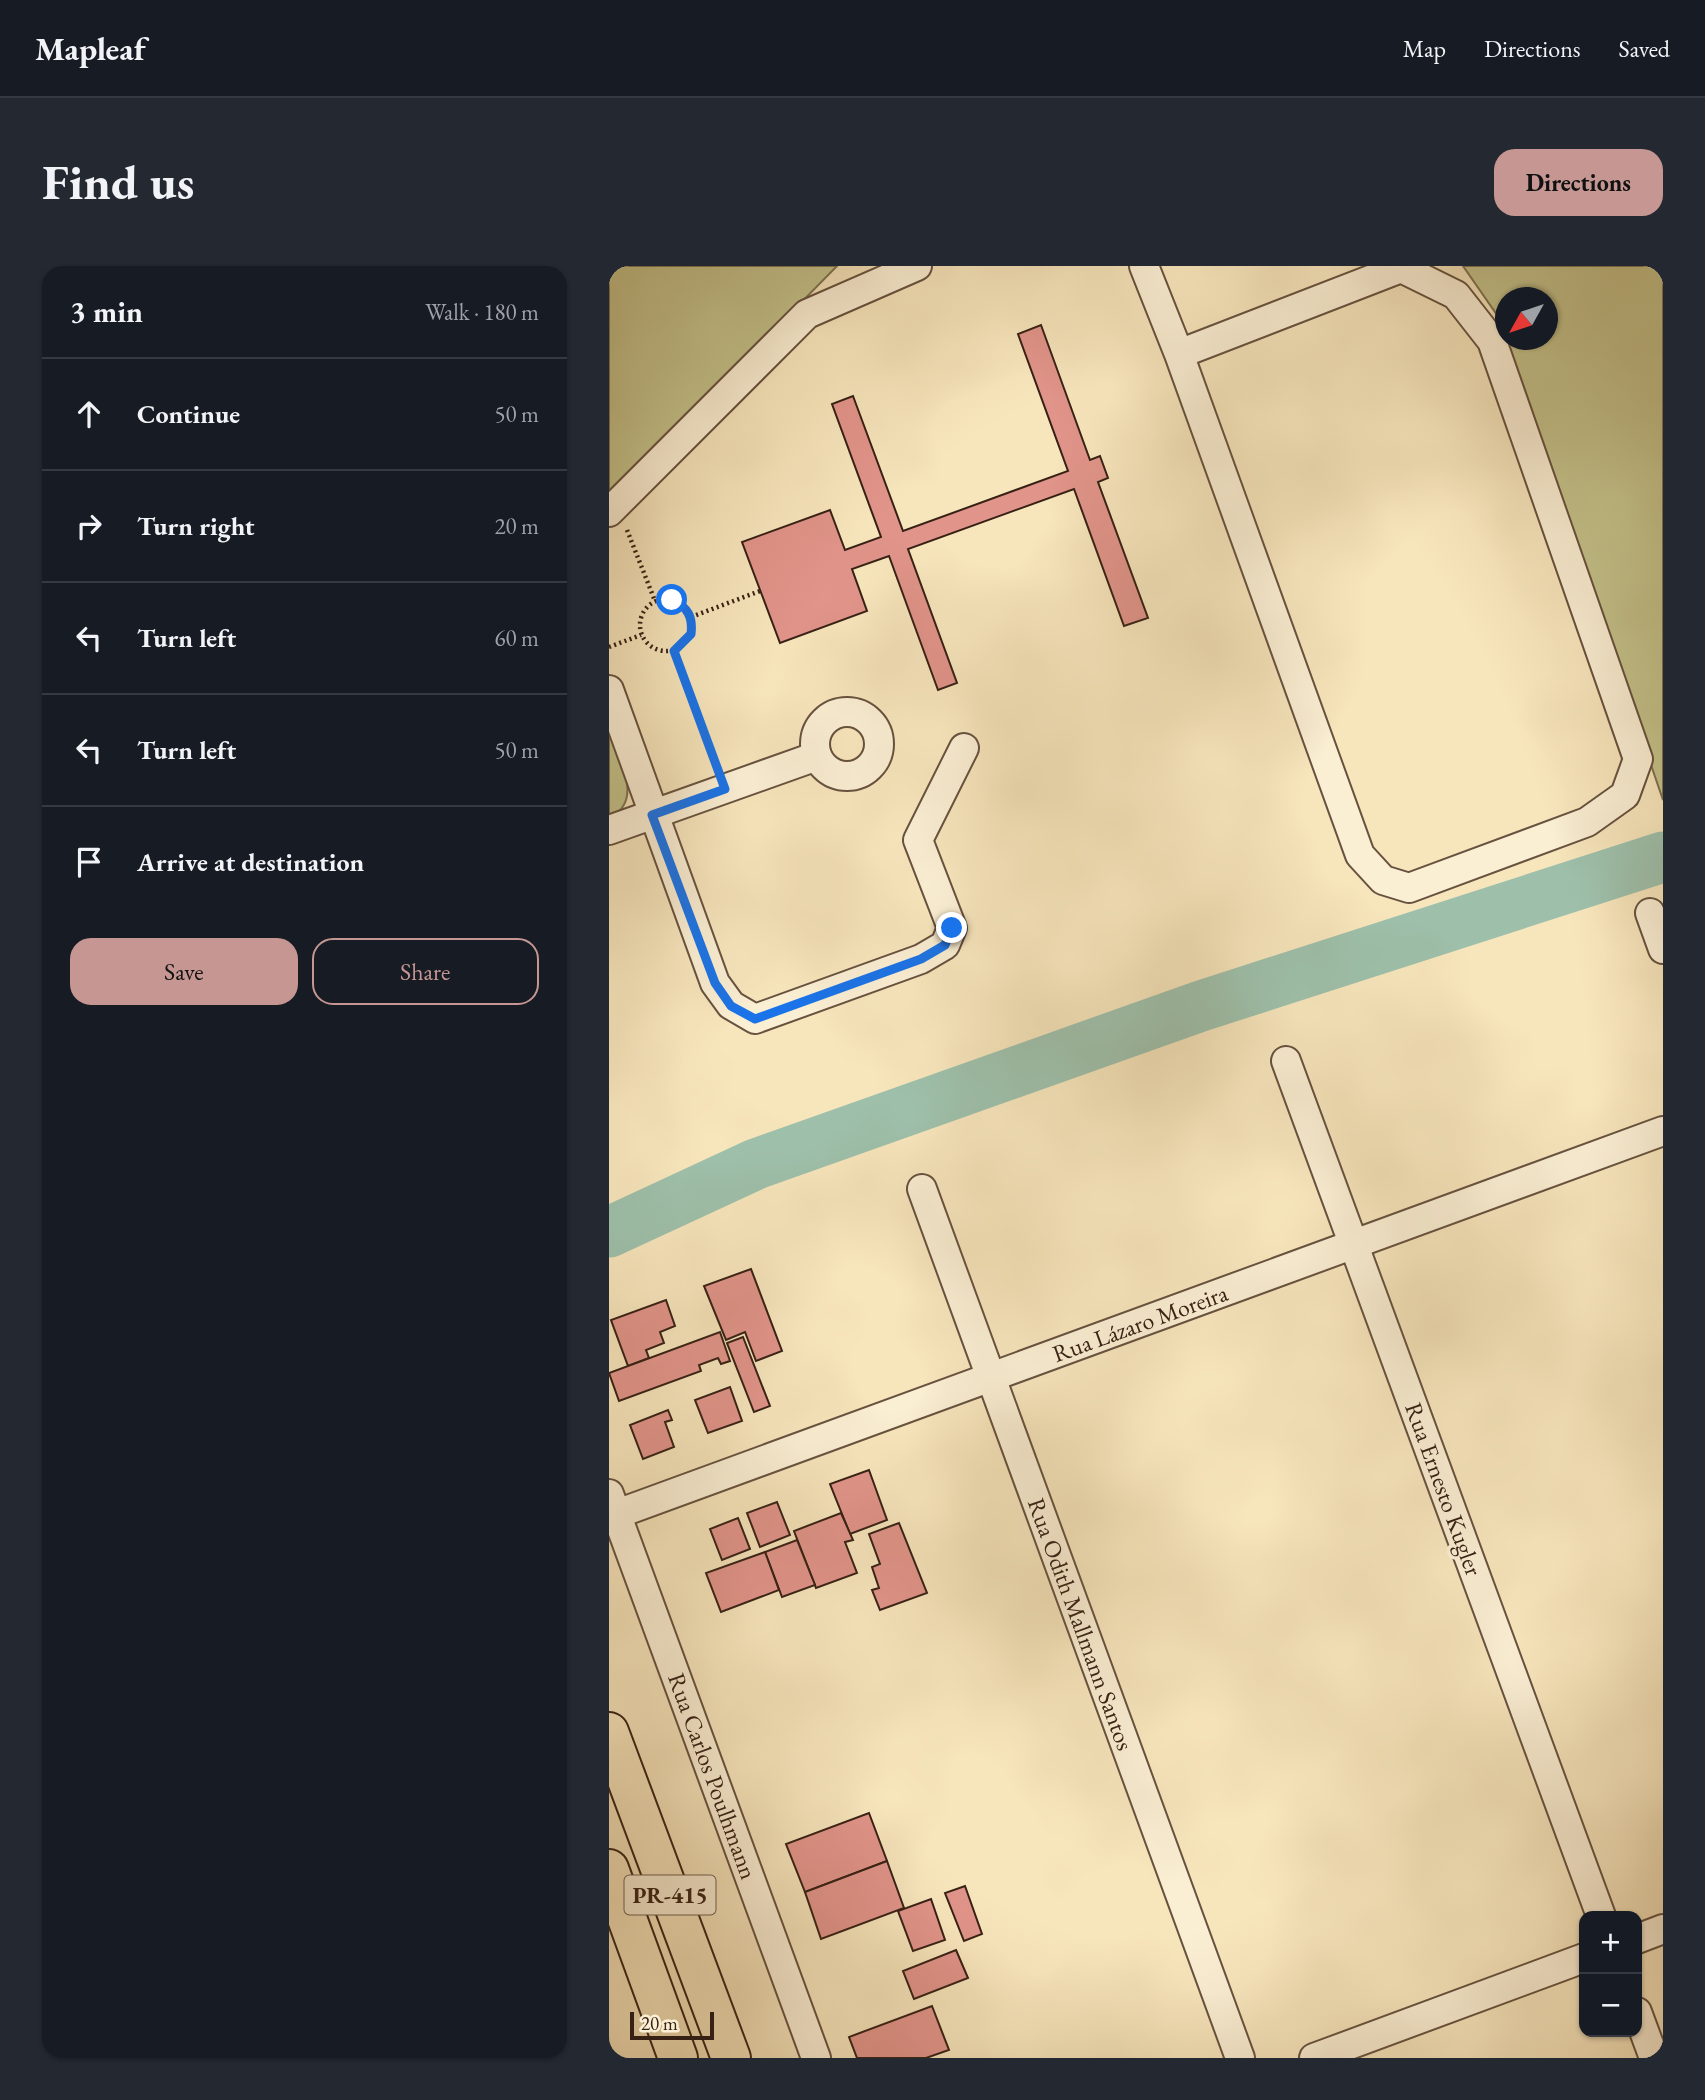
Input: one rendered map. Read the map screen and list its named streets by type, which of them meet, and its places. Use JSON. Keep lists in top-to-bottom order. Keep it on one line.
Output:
{"streets":{"highway":["PR-415"],"street":["Rua Lázaro Moreira","Rua Ernesto Kugler","Rua Odith Mallmann Santos","Rua Carlos Poulhmann"]},"crossings":[["Rua Lázaro Moreira","Rua Ernesto Kugler"],["Rua Lázaro Moreira","Rua Odith Mallmann Santos"],["Rua Lázaro Moreira","Rua Carlos Poulhmann"]],"scale_bar":"20 m","north":"bottom left","page":{"header":"Mapleaf","nav":["Map","Directions","Saved"],"buttons":["Directions",["Save","Share"]],"title":"Find us","heading":["3 min","Walk · 180 m"],"list":[["Continue","50 m"],["Turn right","20 m"],["Turn left","60 m"],["Turn left","50 m"],"Arrive at destination"],"map_buttons":["+","−"],"scale":"20 m"}}
